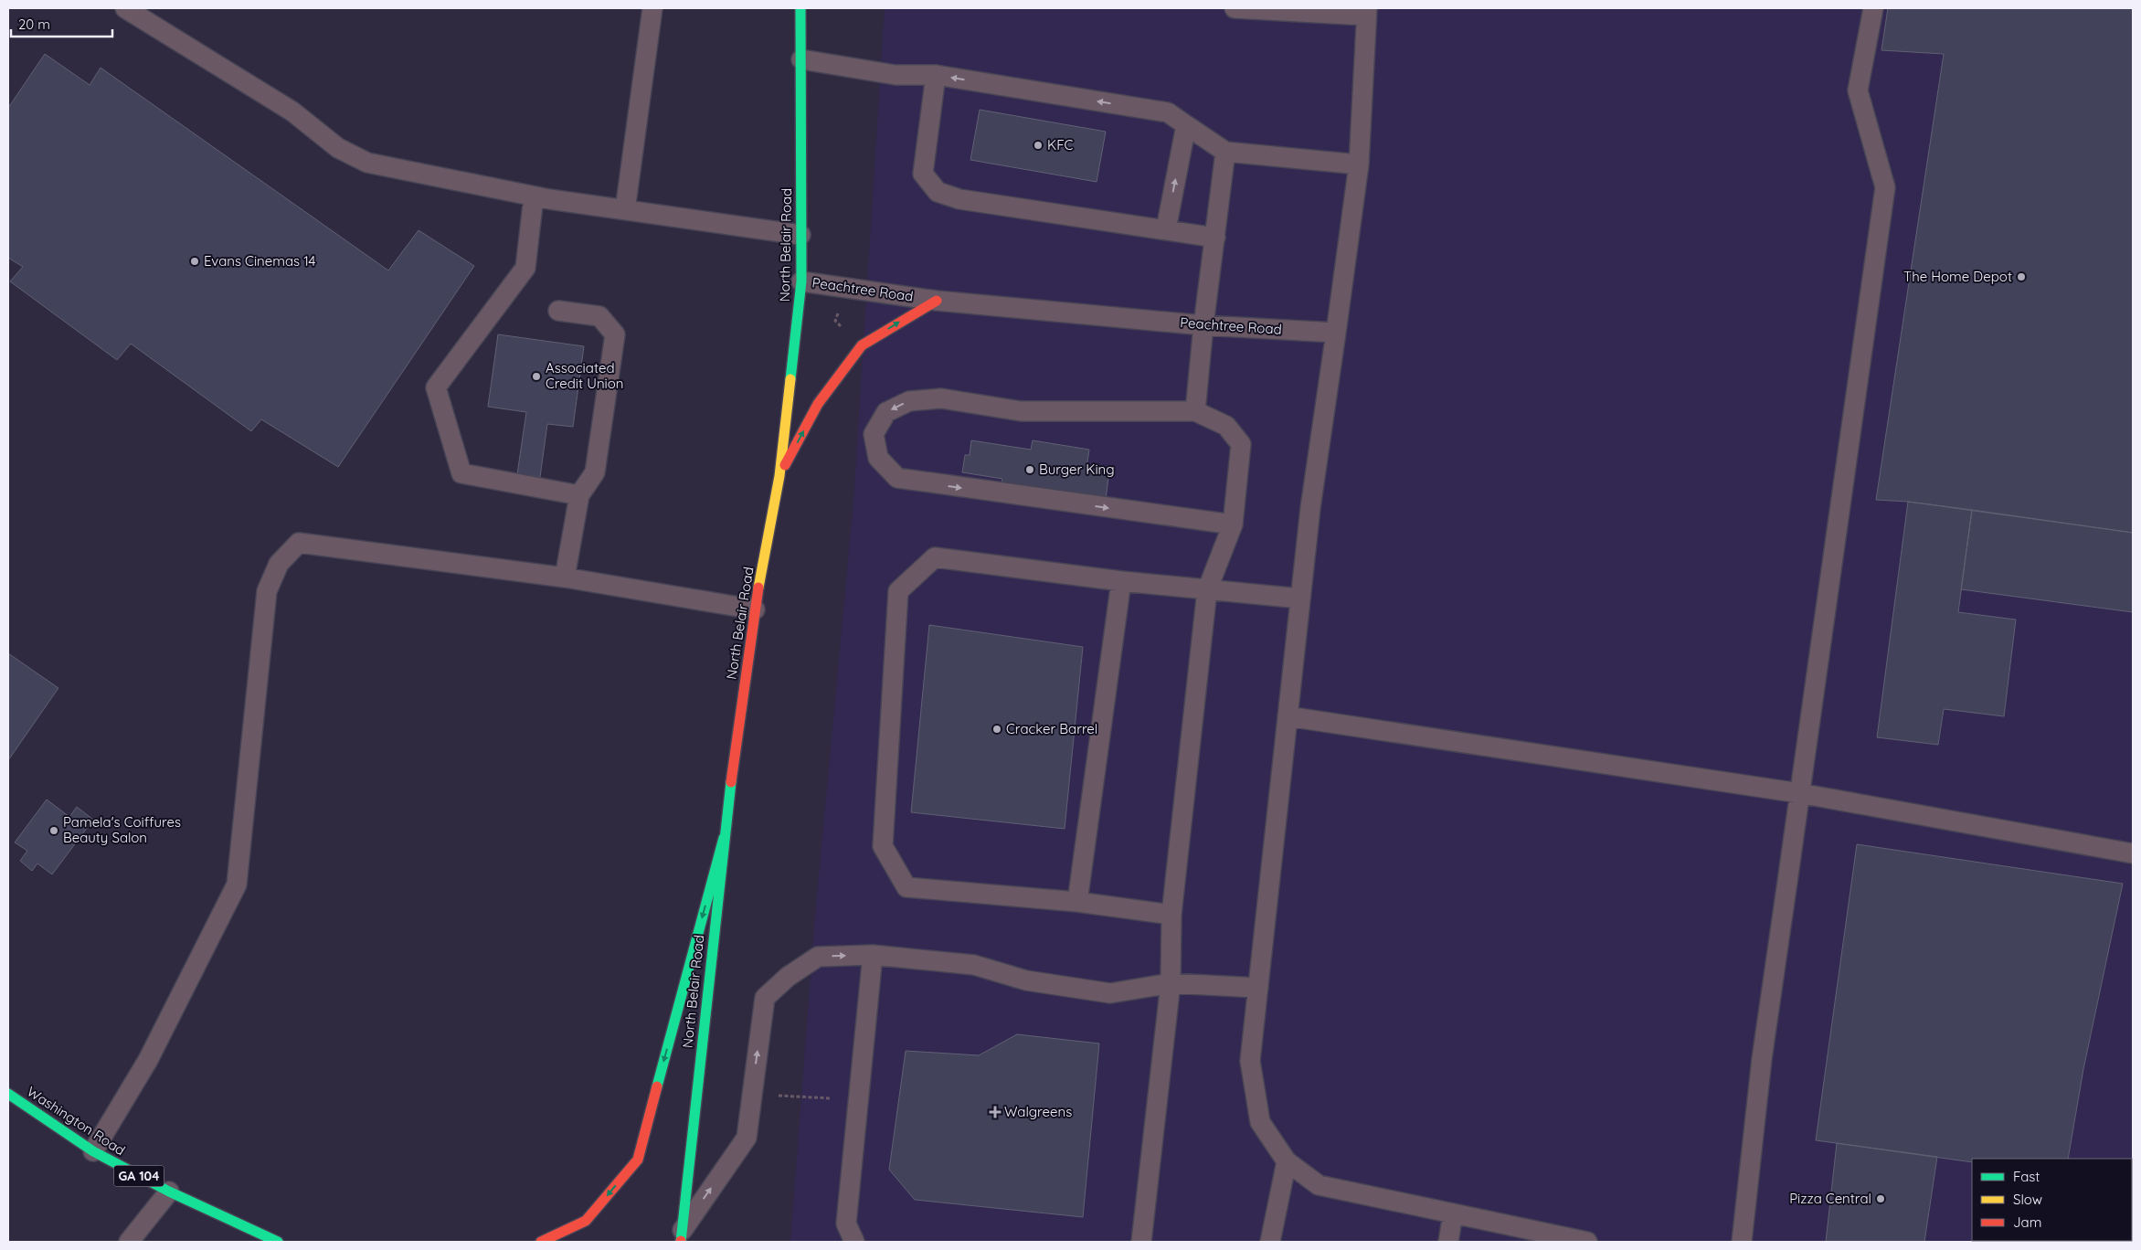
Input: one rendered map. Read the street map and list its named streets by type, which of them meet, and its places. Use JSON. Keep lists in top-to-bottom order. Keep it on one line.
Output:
{"streets":{"main road":["North Belair Road","Washington Road","GA 104"],"lane":["Peachtree Road"]},"crossings":[["North Belair Road","Peachtree Road"]],"places":{"other":["KFC","Evans Cinemas 14","The Home Depot","Associated Credit Union","Burger King","Cracker Barrel","Pamela's Coiffures Beauty Salon","Pizza Central"],"health":["Walgreens"]},"legend":["Fast","Slow","Jam"],"scale_bar":"20 m"}
